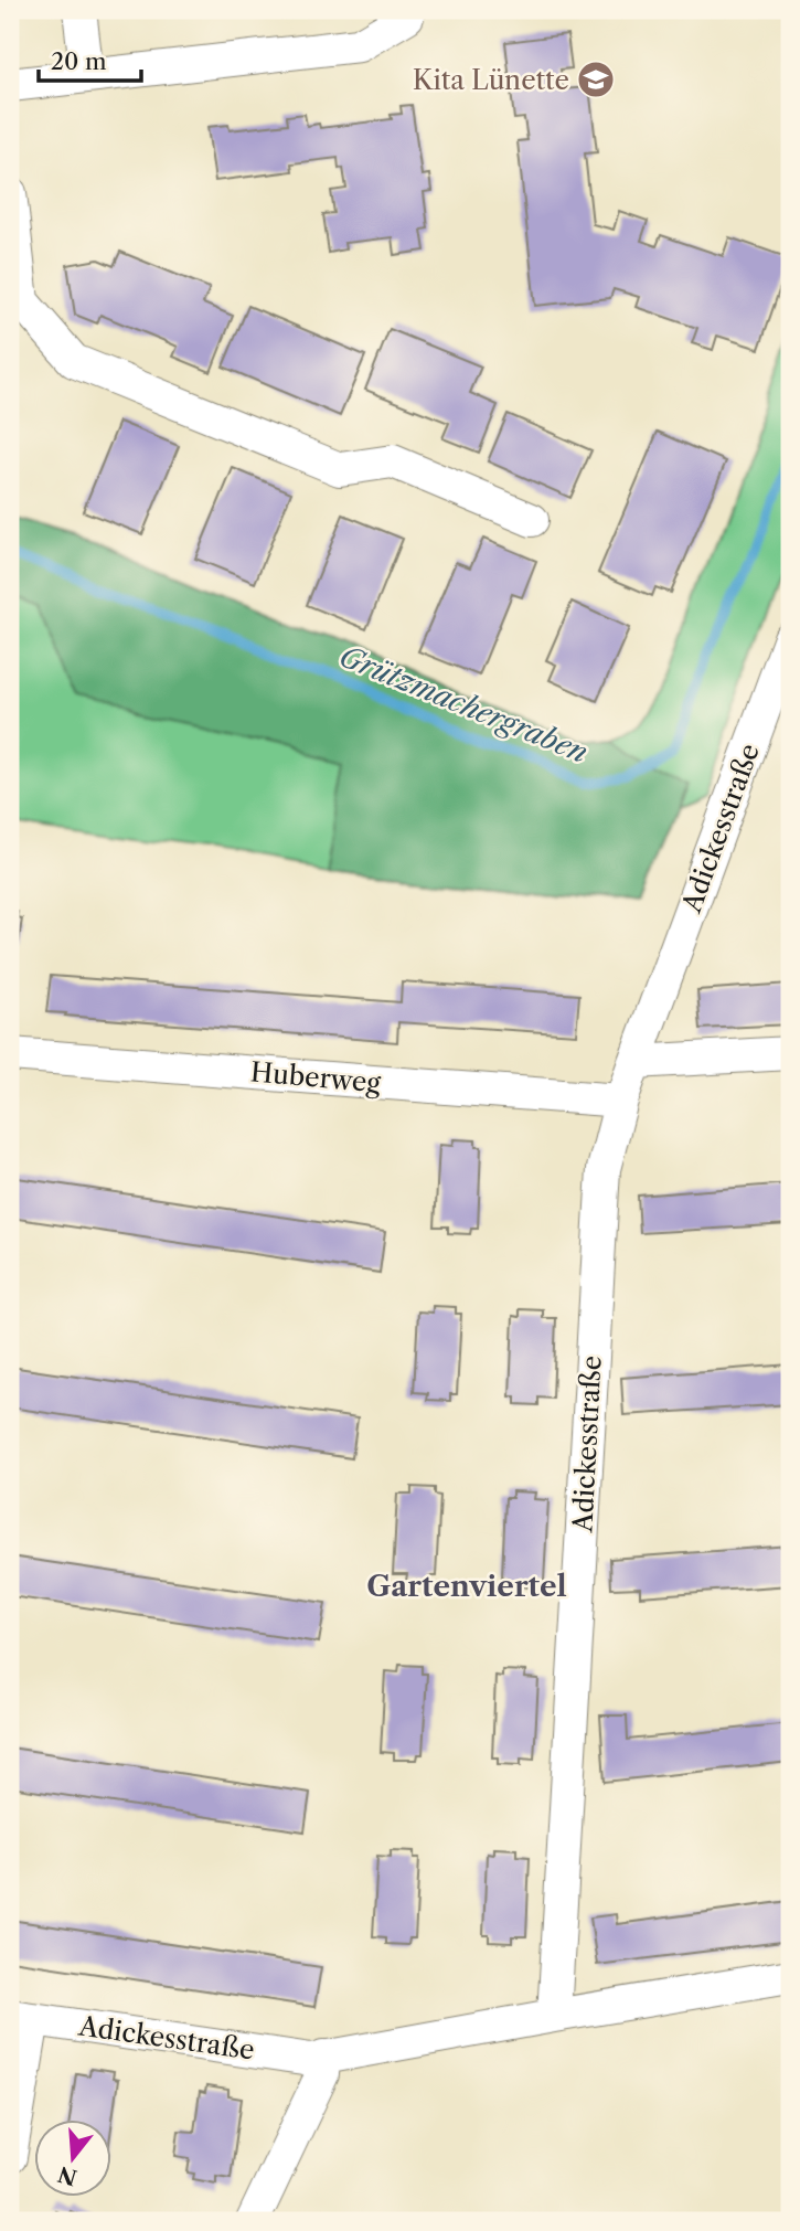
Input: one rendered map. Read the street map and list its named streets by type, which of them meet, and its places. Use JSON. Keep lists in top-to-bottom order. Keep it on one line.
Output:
{"streets":{"street":["Adickesstraße","Huberweg"]},"crossings":[["Adickesstraße","Huberweg"]],"districts":["Gartenviertel"],"water":["Grützmachergraben"],"places":{"school or university":["Kita Lünette"]},"scale_bar":"20 m","north":"bottom"}
